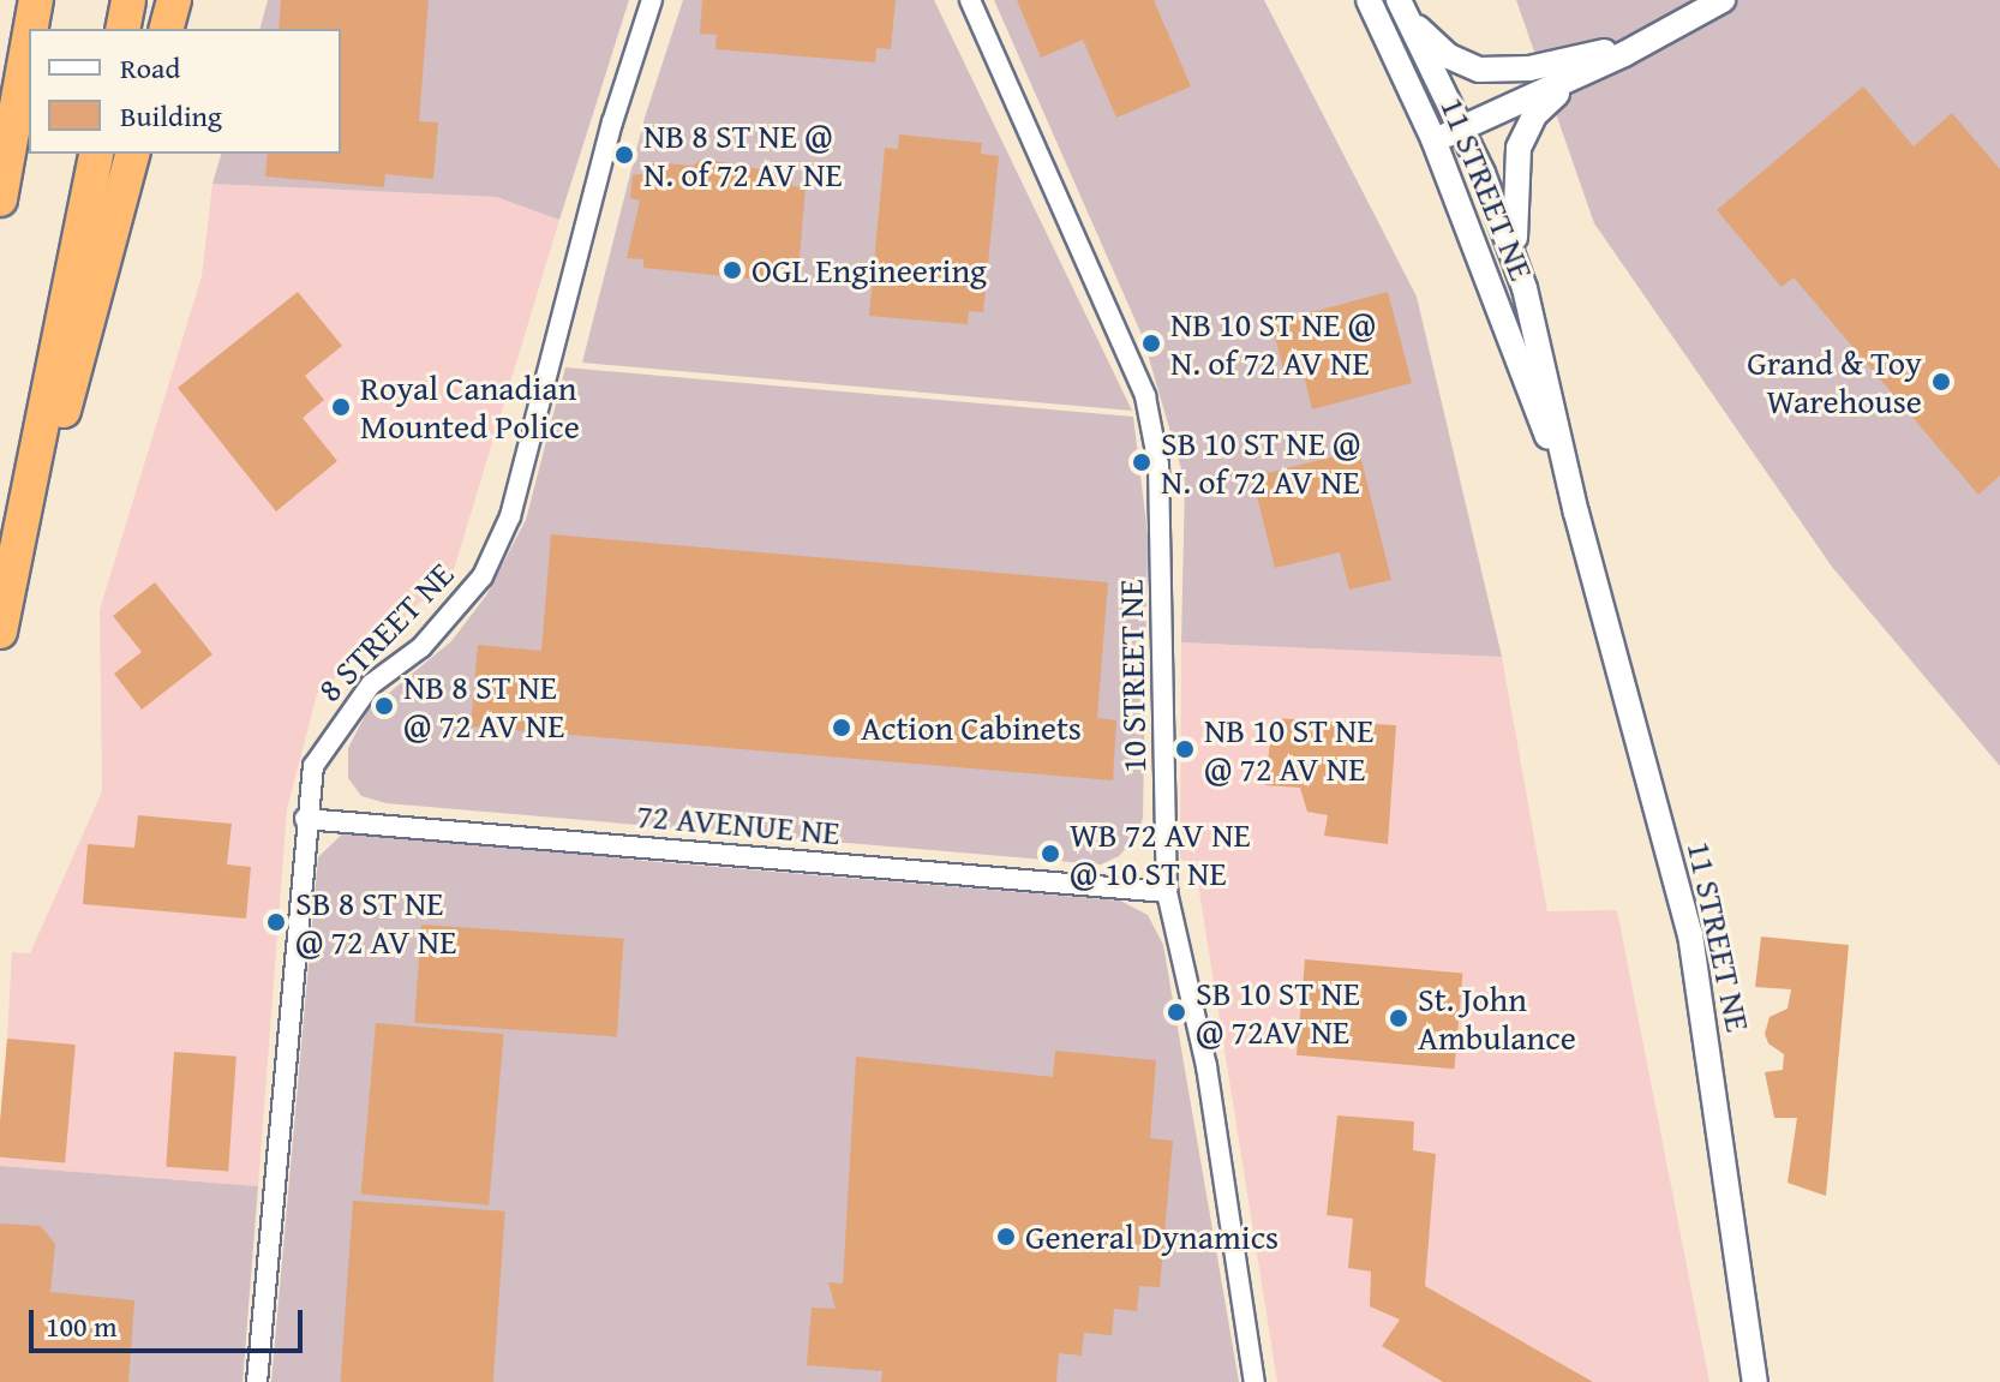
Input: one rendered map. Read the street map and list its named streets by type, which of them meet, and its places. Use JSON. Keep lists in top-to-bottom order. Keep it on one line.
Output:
{"streets":{"street":["11 STREET NE","8 STREET NE","10 STREET NE","72 AVENUE NE"]},"crossings":[["8 STREET NE","72 AVENUE NE"],["10 STREET NE","72 AVENUE NE"]],"places":["NB 8 ST NE @ N. of 72 AV NE","OGL Engineering","NB 10 ST NE @ N. of 72 AV NE","Grand & Toy Warehouse","Royal Canadian Mounted Police","SB 10 ST NE @ N. of 72 AV NE","NB 8 ST NE @ 72 AV NE","Action Cabinets","NB 10 ST NE @ 72 AV NE","WB 72 AV NE @ 10 ST NE","SB 8 ST NE @ 72 AV NE","SB 10 ST NE @ 72AV NE","St. John Ambulance","General Dynamics"],"legend":["Road","Building"],"scale_bar":"100 m"}
